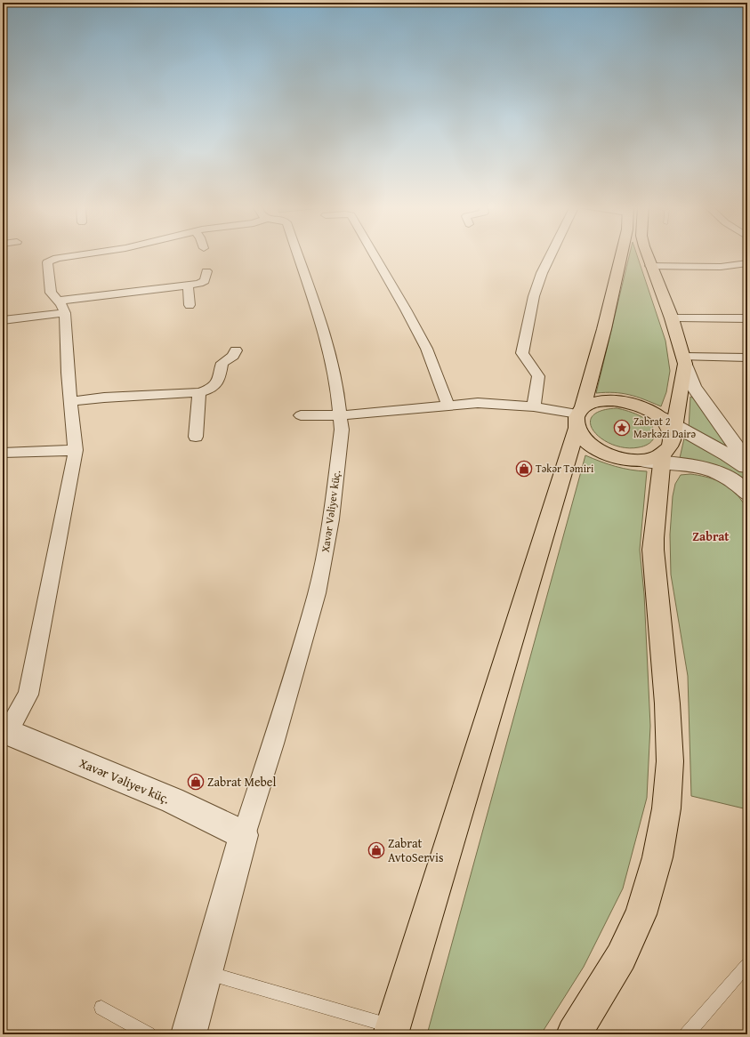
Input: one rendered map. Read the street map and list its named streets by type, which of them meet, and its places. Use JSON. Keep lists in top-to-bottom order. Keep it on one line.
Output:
{"streets":{"street":["Xavər Vəliyev küç."]},"districts":["Zabrat"],"places":{"place":["Zabrat 2 Mərkəzi Dairə"],"shop":["Təkər Təmiri","Zabrat Mebel","Zabrat AvtoServis"]}}
